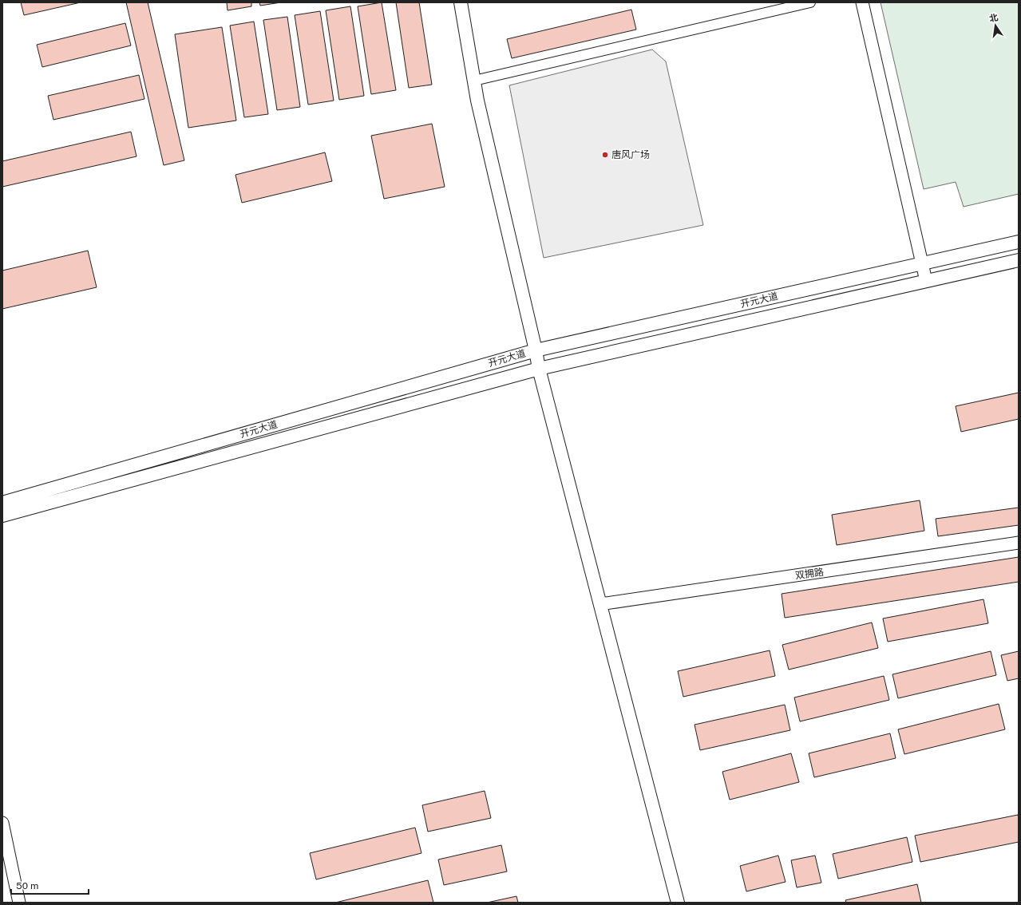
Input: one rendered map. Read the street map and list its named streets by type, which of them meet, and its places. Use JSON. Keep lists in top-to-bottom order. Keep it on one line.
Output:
{"streets":{"main road":["开元大道"],"street":["双拥路"]},"places":["唐风广场"],"scale_bar":"50 m","north":"top"}
